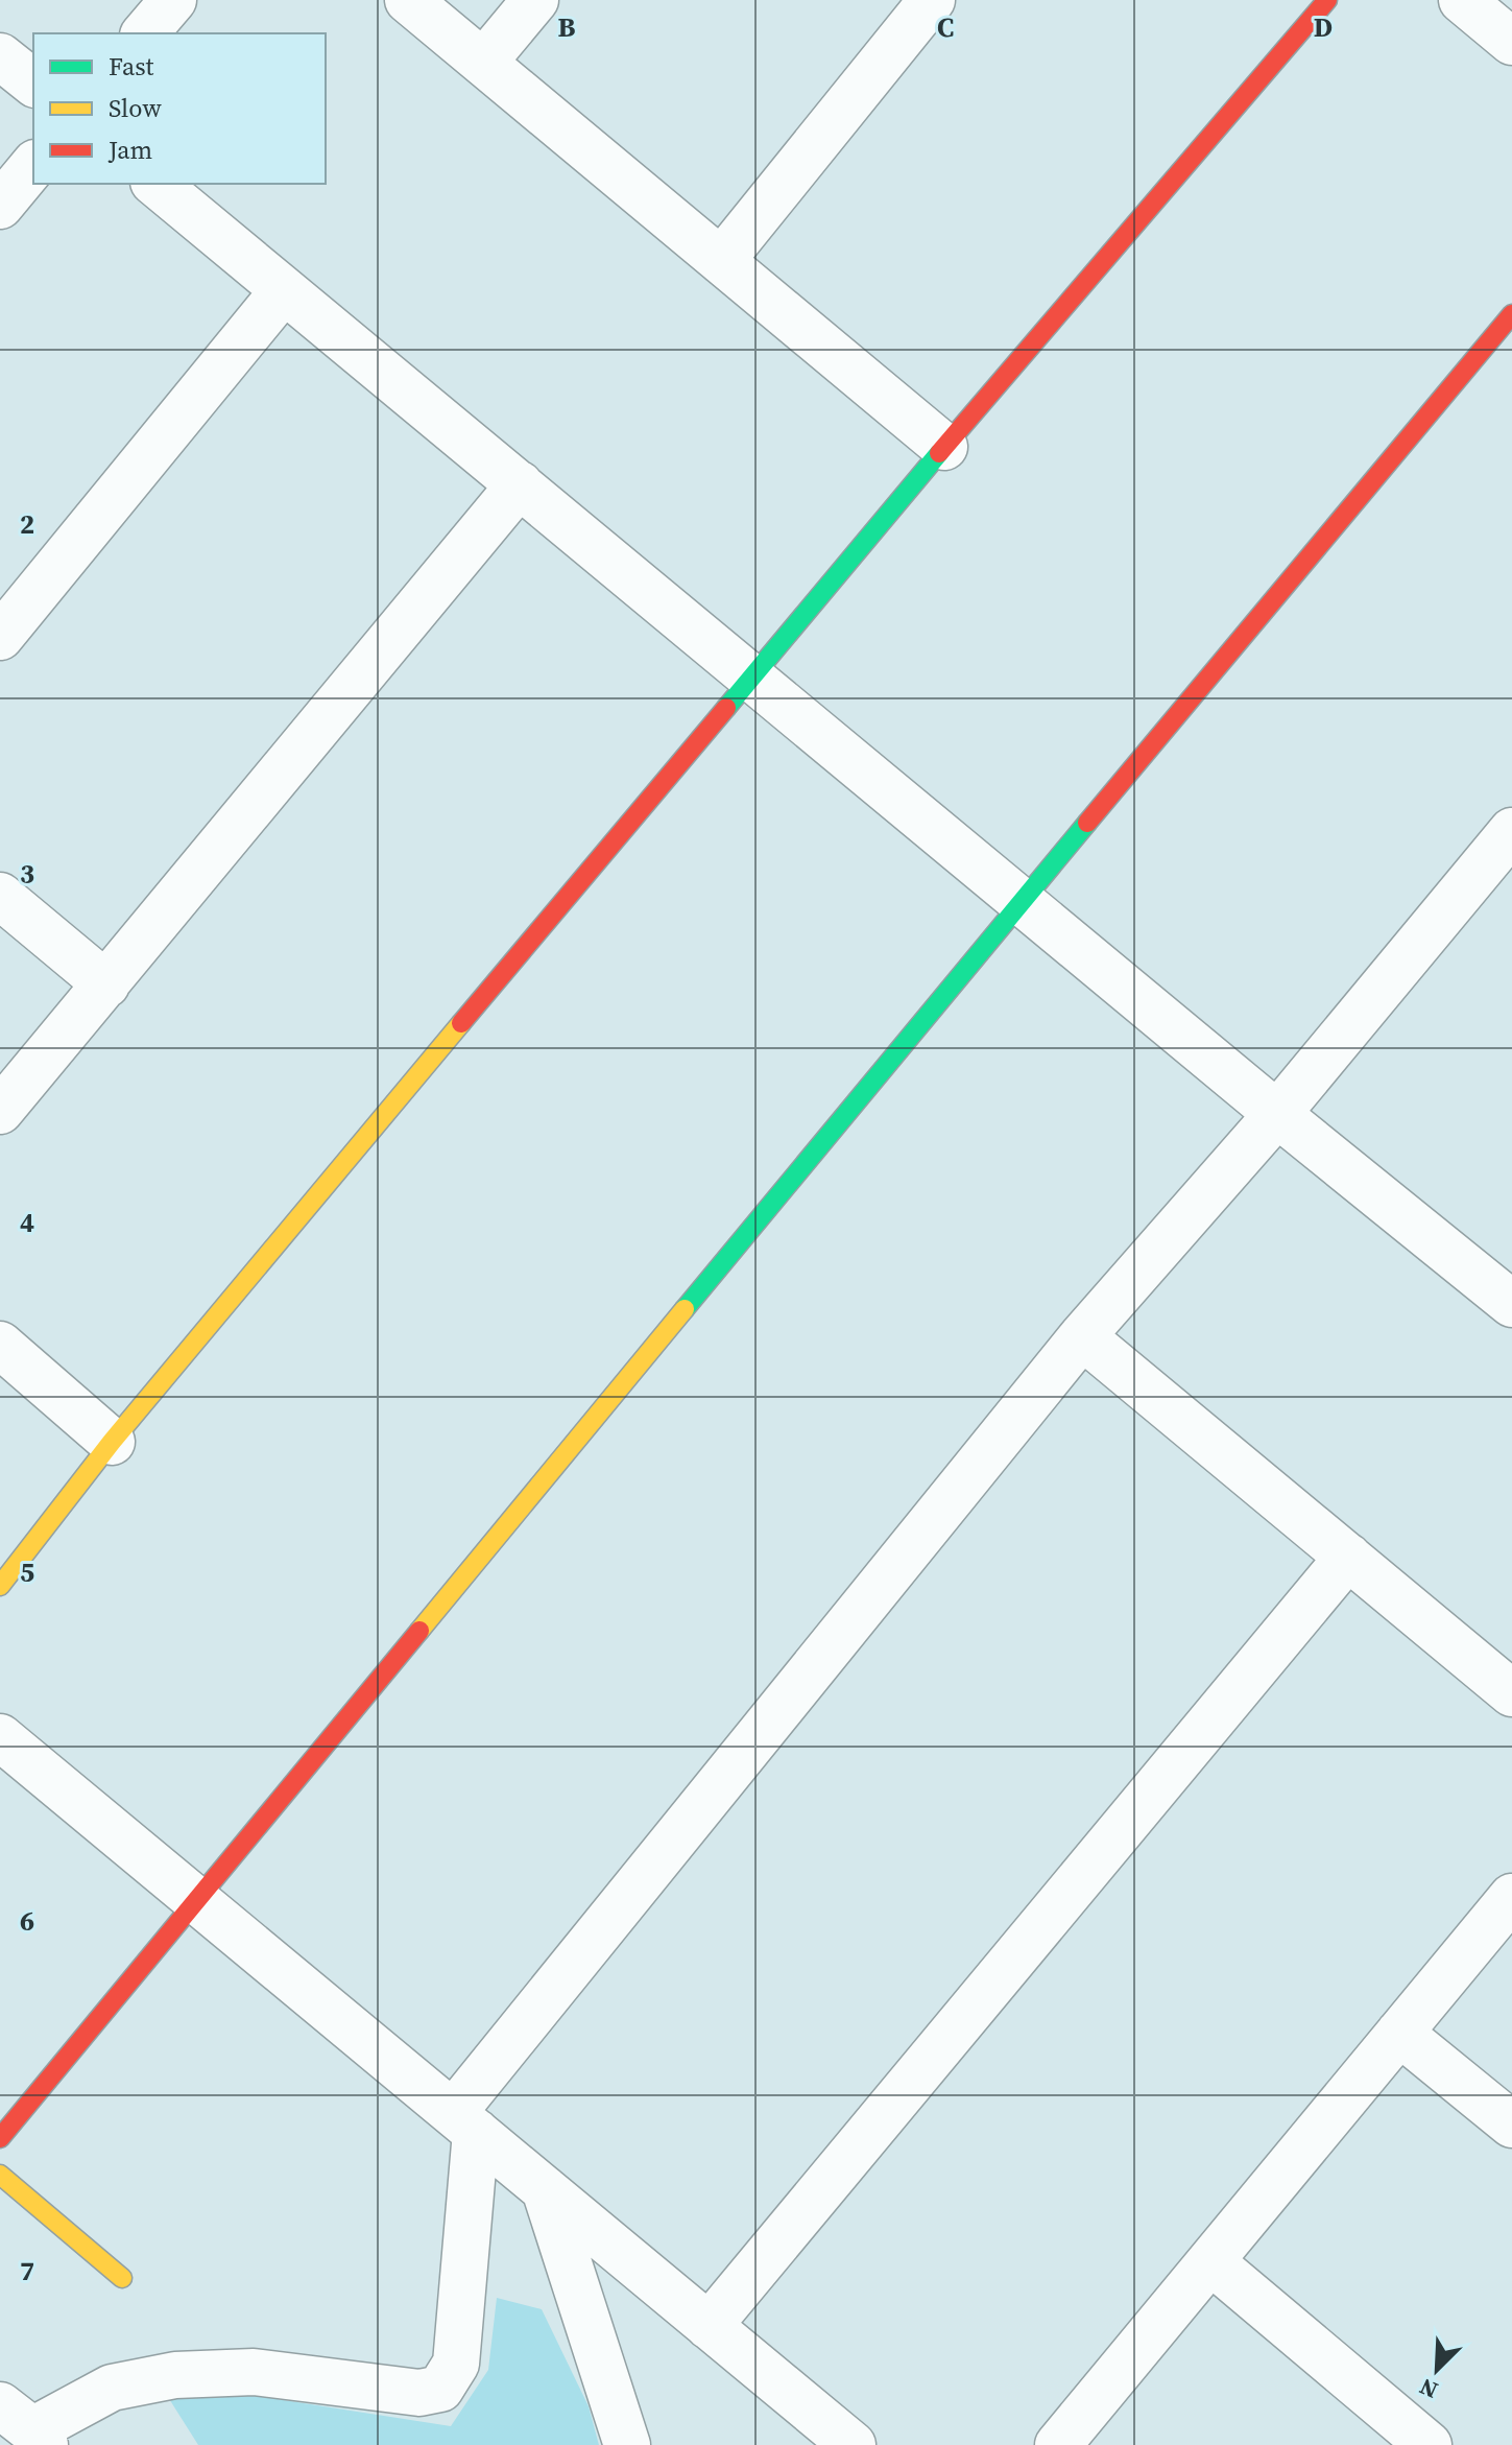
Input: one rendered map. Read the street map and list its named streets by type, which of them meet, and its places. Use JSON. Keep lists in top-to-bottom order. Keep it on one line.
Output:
{"legend":["Fast","Slow","Jam"],"north":"bottom left","grid":{"columns":["B","C","D"],"rows":["2","3","4","5","6","7"]}}
